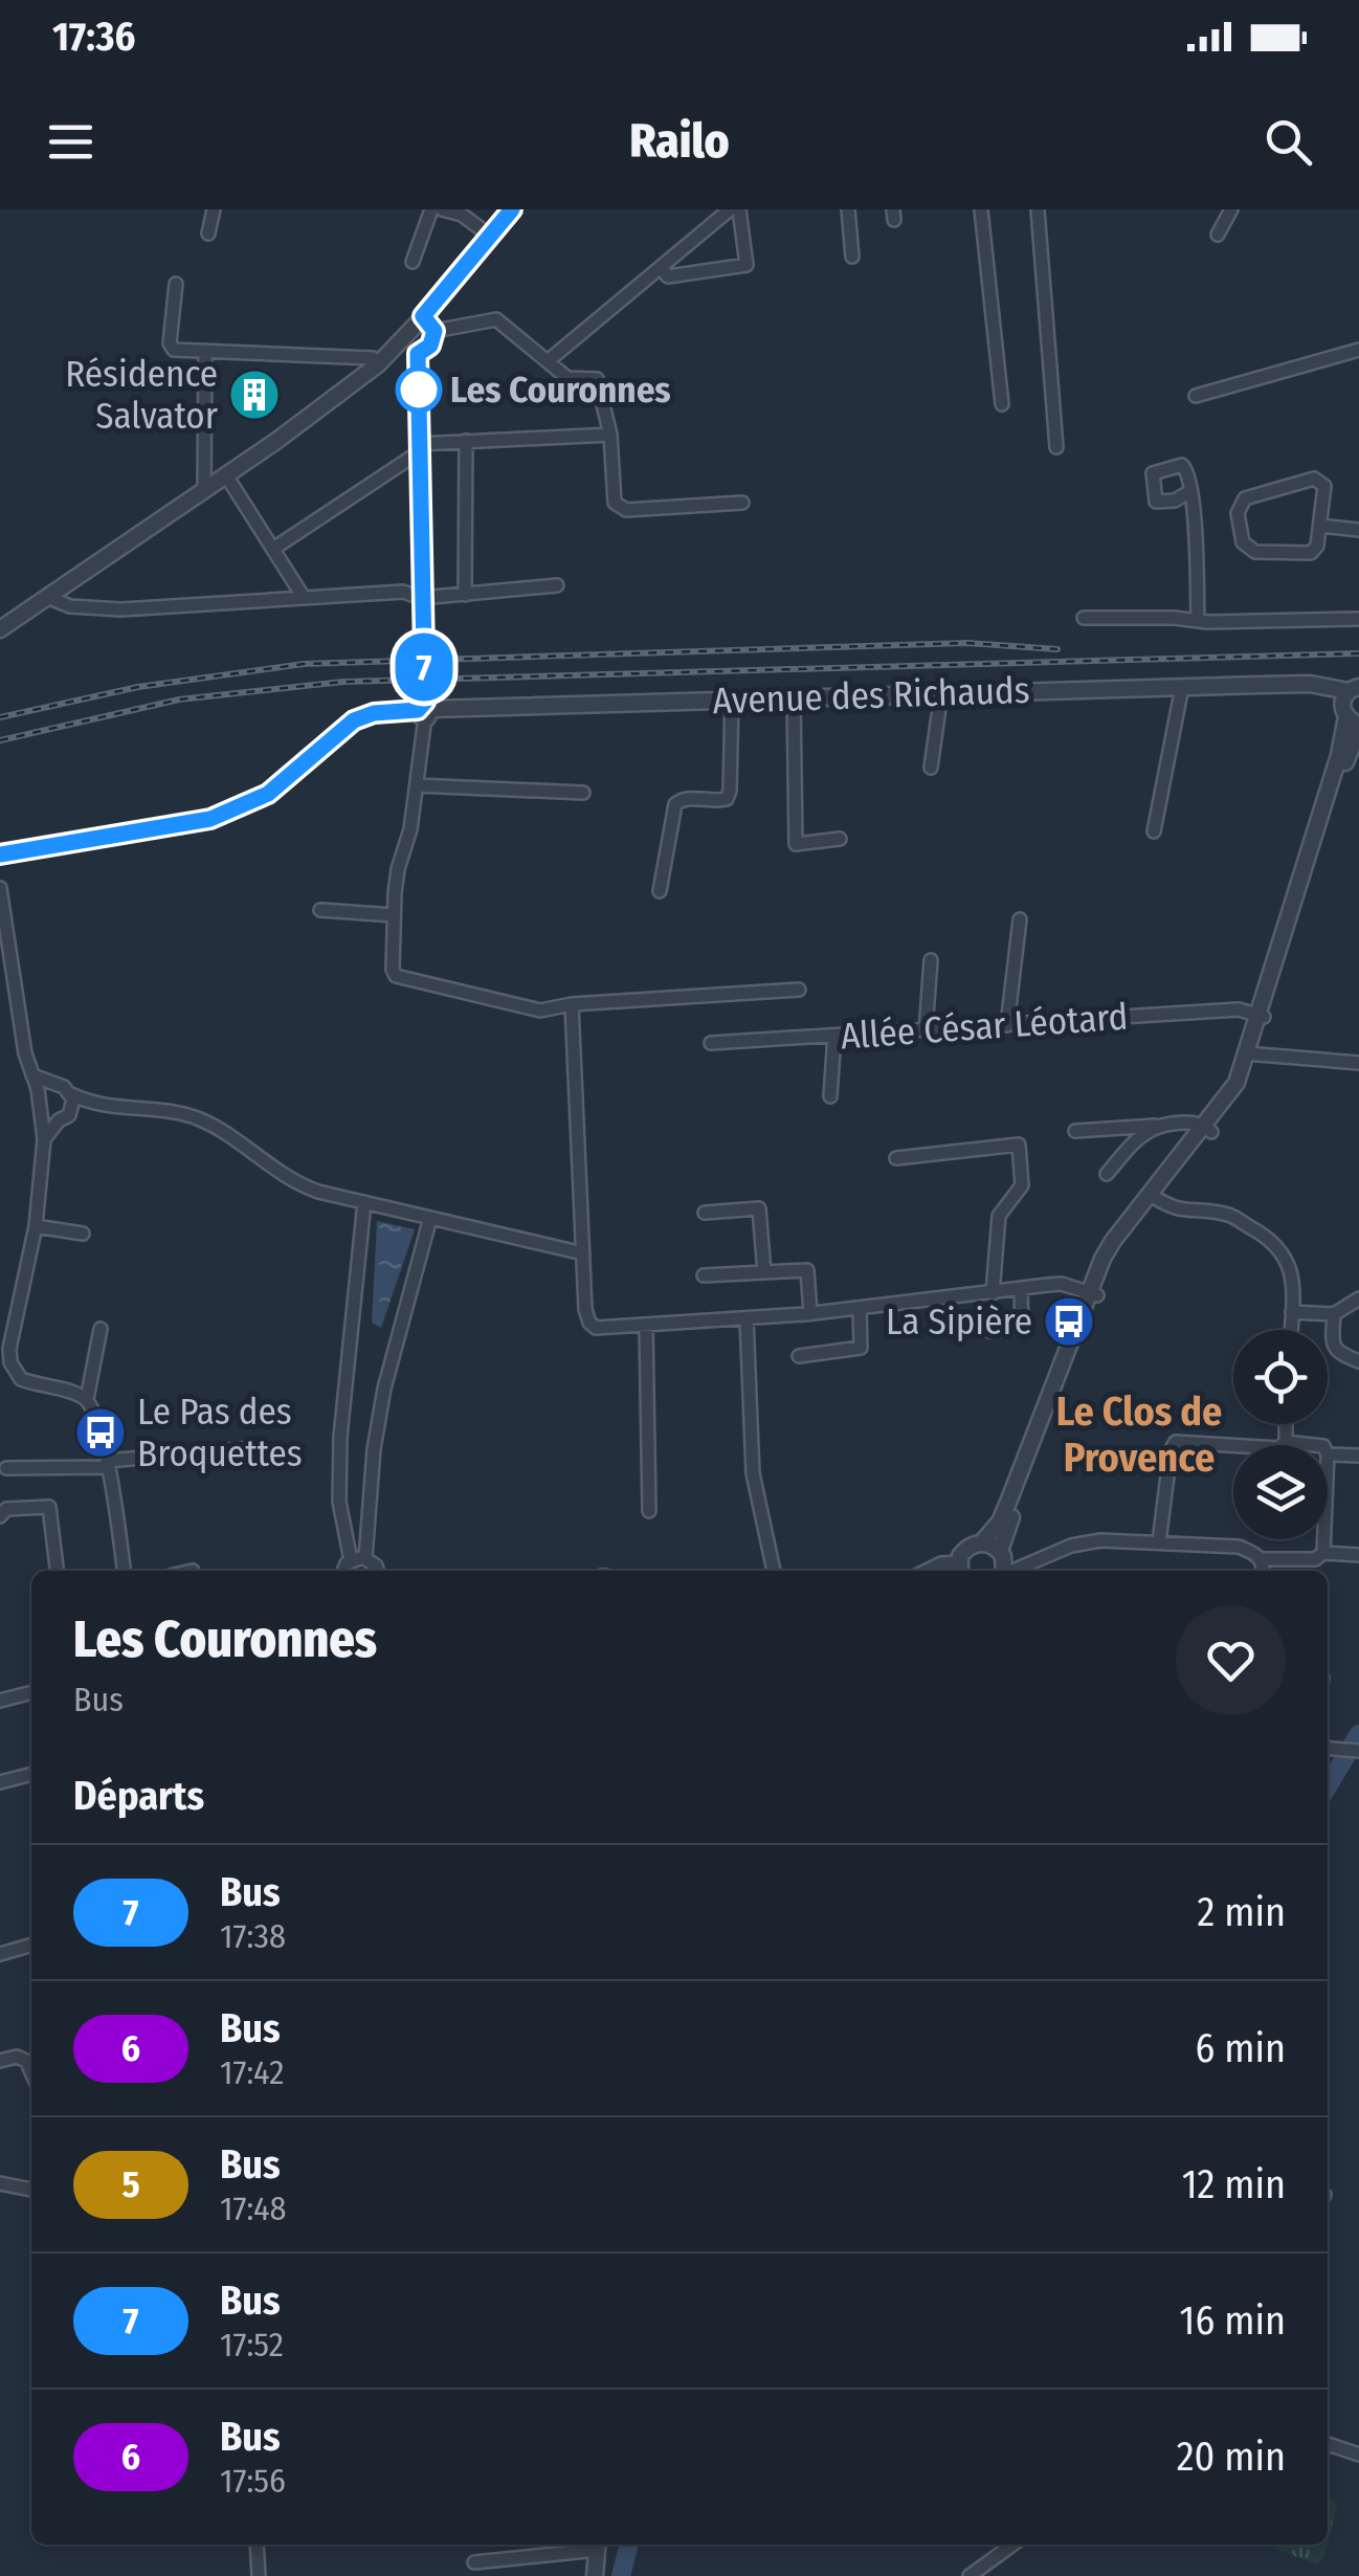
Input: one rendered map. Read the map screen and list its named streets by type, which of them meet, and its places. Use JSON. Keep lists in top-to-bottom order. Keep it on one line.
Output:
{"streets":{"street":["Avenue des Richauds","Allée César Léotard"]},"districts":["Le Clos de Provence"],"places":{"other":["Les Couronnes"],"building":["Résidence Salvator"],"bus stop":["La Sipière","Le Pas des Broquettes"]},"lines":["bus line 7"],"page":{"status":"17:36","header":"Railo","on_map":"7","heading":[["Les Couronnes","Bus"],"Départs"],"list":[{"mark":"7","name":"Bus","note":"17:38","value":"2 min"},{"mark":"6","name":"Bus","note":"17:42","value":"6 min"},{"mark":"5","name":"Bus","note":"17:48","value":"12 min"},{"mark":"7","name":"Bus","note":"17:52","value":"16 min"},{"mark":"6","name":"Bus","note":"17:56","value":"20 min"}]}}
